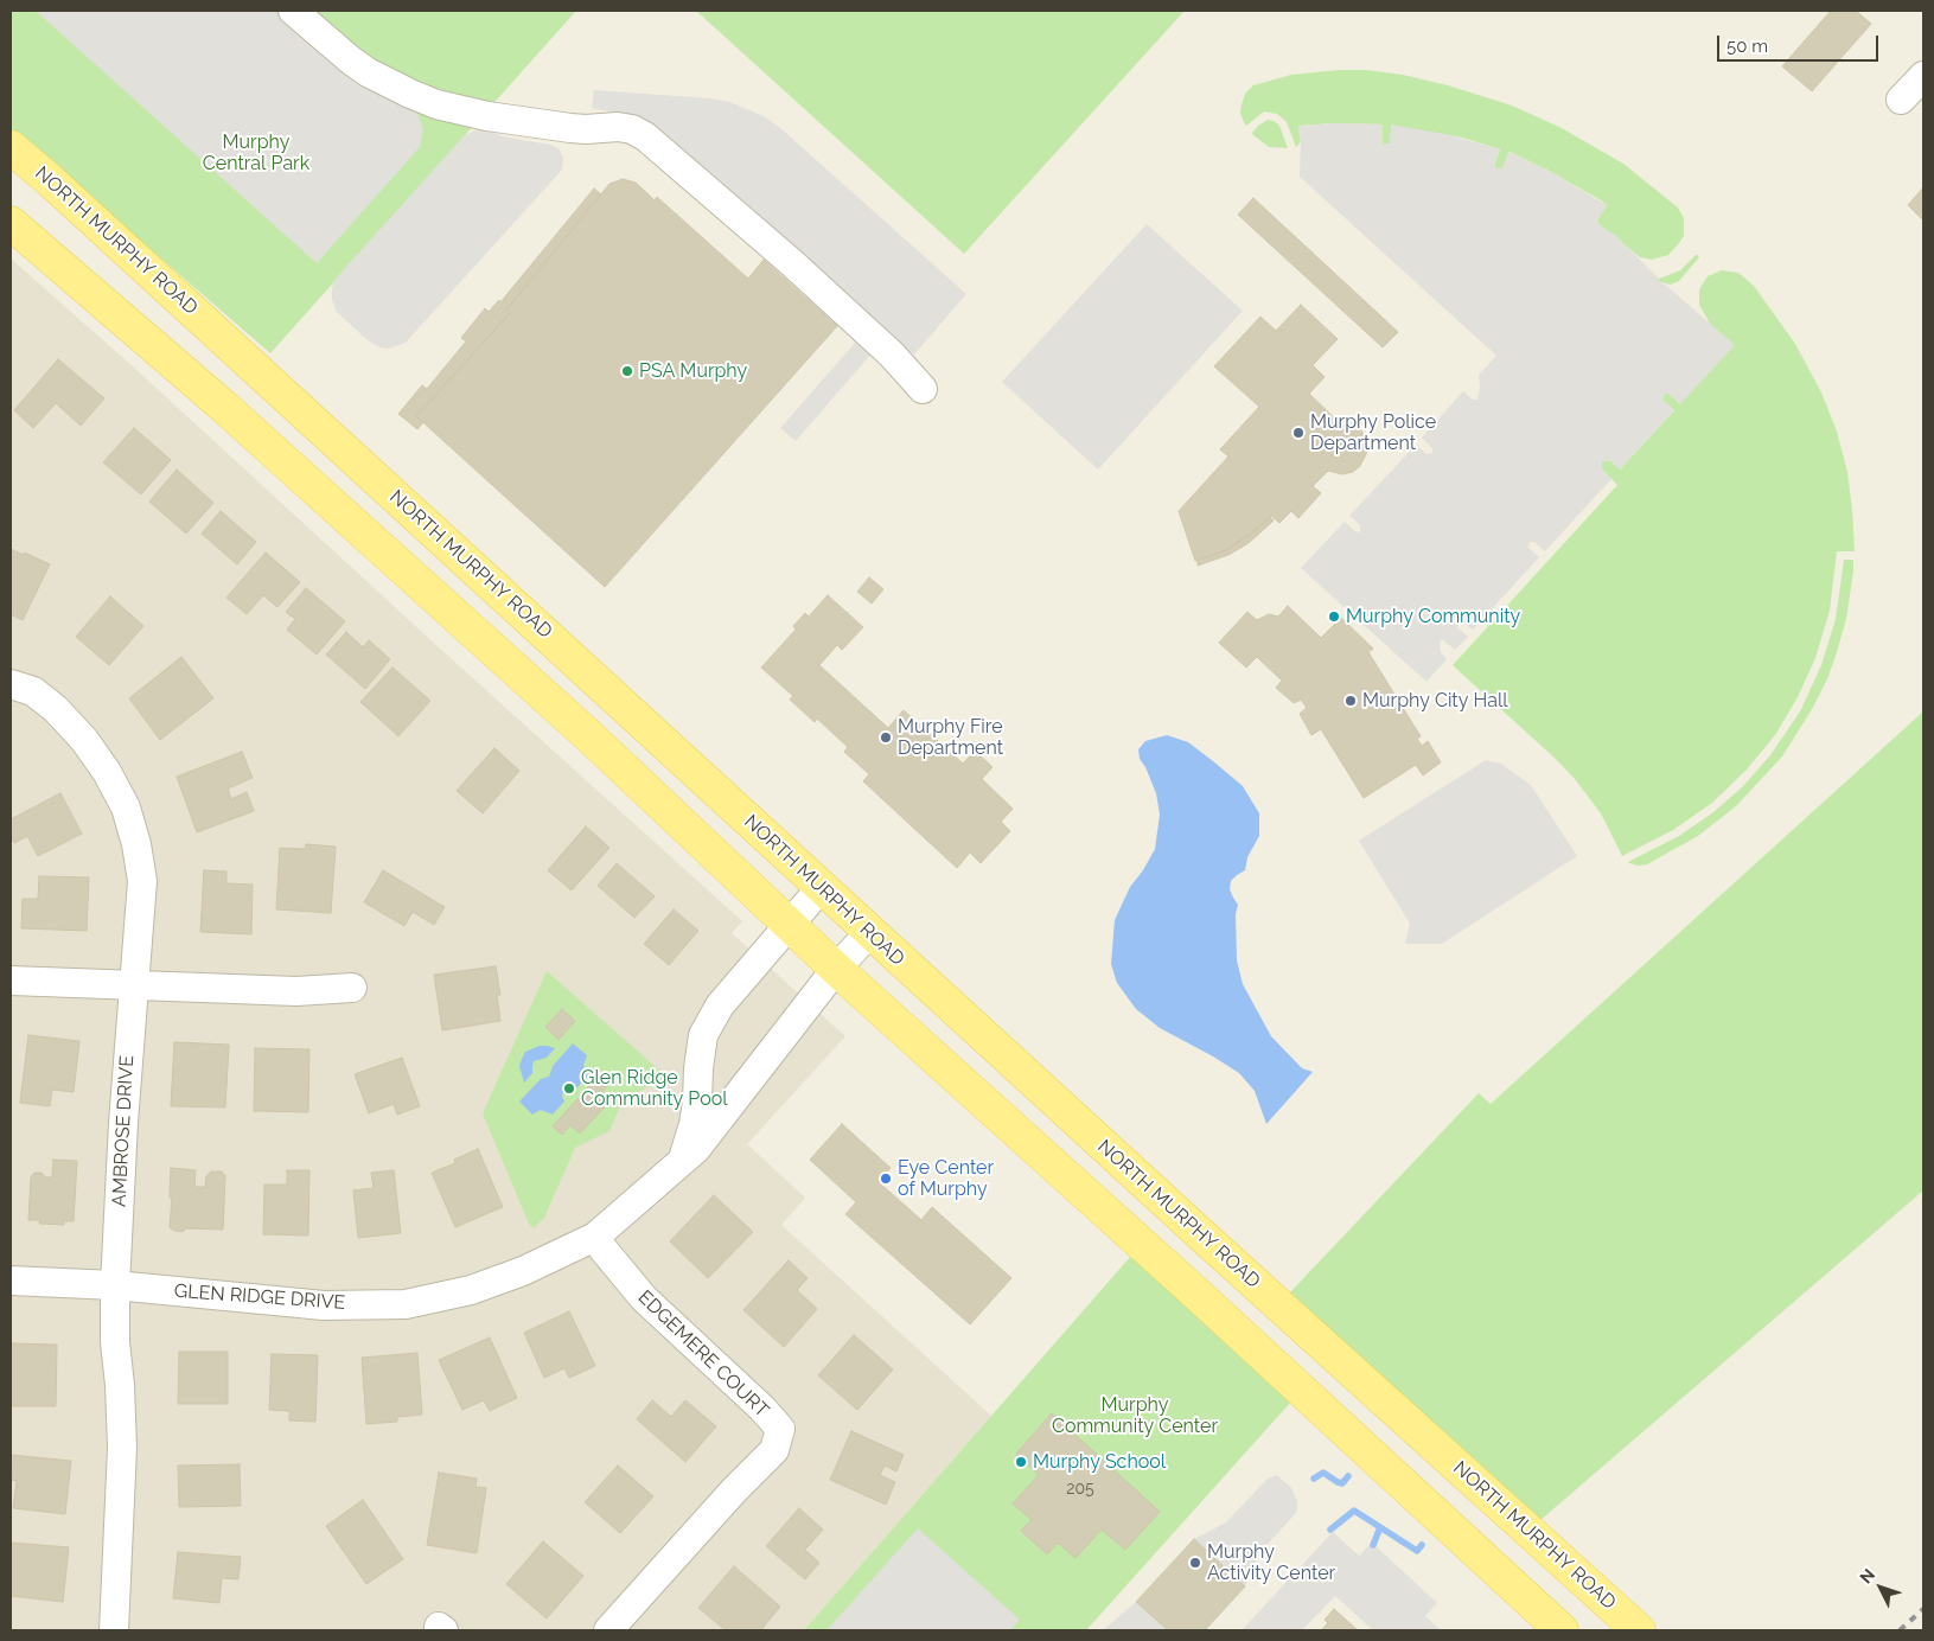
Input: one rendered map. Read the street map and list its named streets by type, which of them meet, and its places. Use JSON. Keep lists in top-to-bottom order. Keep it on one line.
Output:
{"streets":{"main road":["NORTH MURPHY ROAD"],"street":["AMBROSE DRIVE","GLEN RIDGE DRIVE","EDGEMERE COURT"]},"crossings":[["NORTH MURPHY ROAD","GLEN RIDGE DRIVE"],["AMBROSE DRIVE","GLEN RIDGE DRIVE"],["GLEN RIDGE DRIVE","EDGEMERE COURT"]],"parks":["Murphy Central Park","Murphy Community Center"],"places":["PSA Murphy","Murphy Police Department","Murphy Community","Murphy City Hall","Murphy Fire Department","Glen Ridge Community Pool","Eye Center of Murphy","Murphy School","Murphy Activity Center"],"house_numbers":["205"],"scale_bar":"50 m","north":"top left"}
